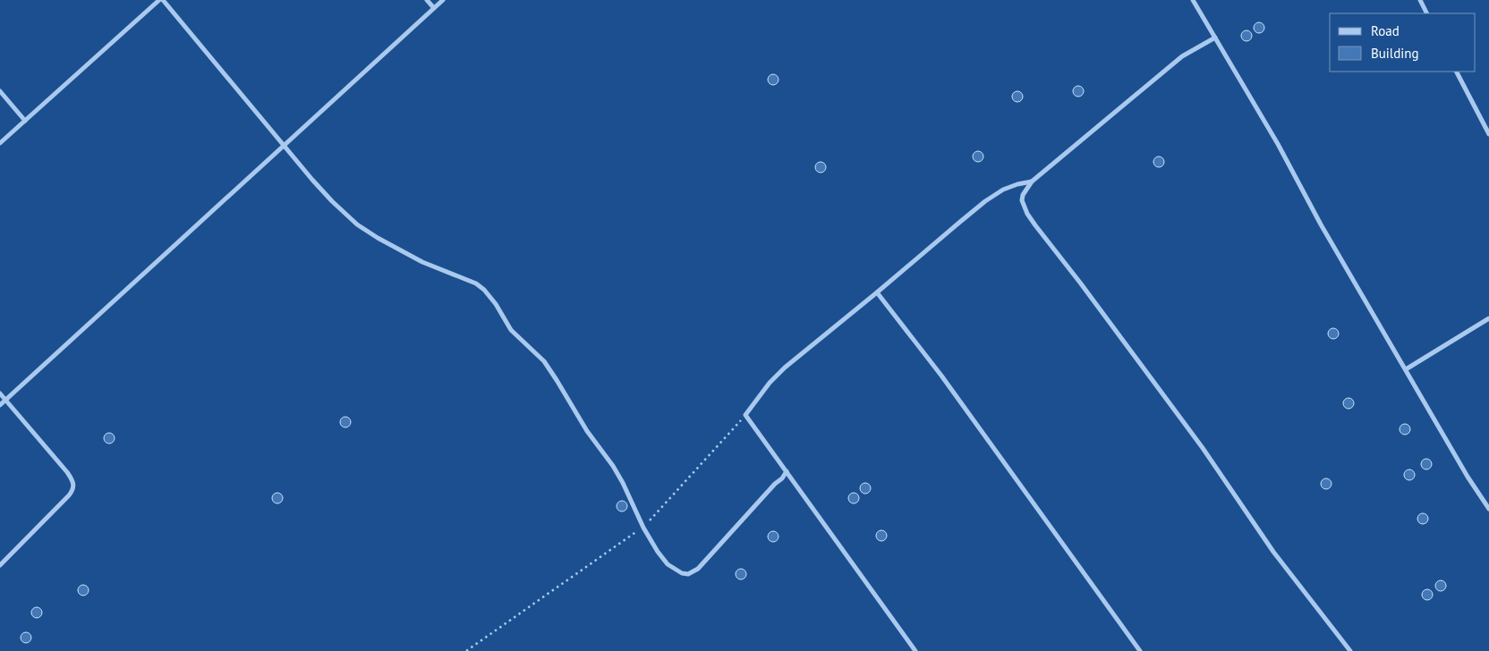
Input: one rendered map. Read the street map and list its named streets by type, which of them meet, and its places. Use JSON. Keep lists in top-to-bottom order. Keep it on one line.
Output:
{"legend":["Road","Building"]}
